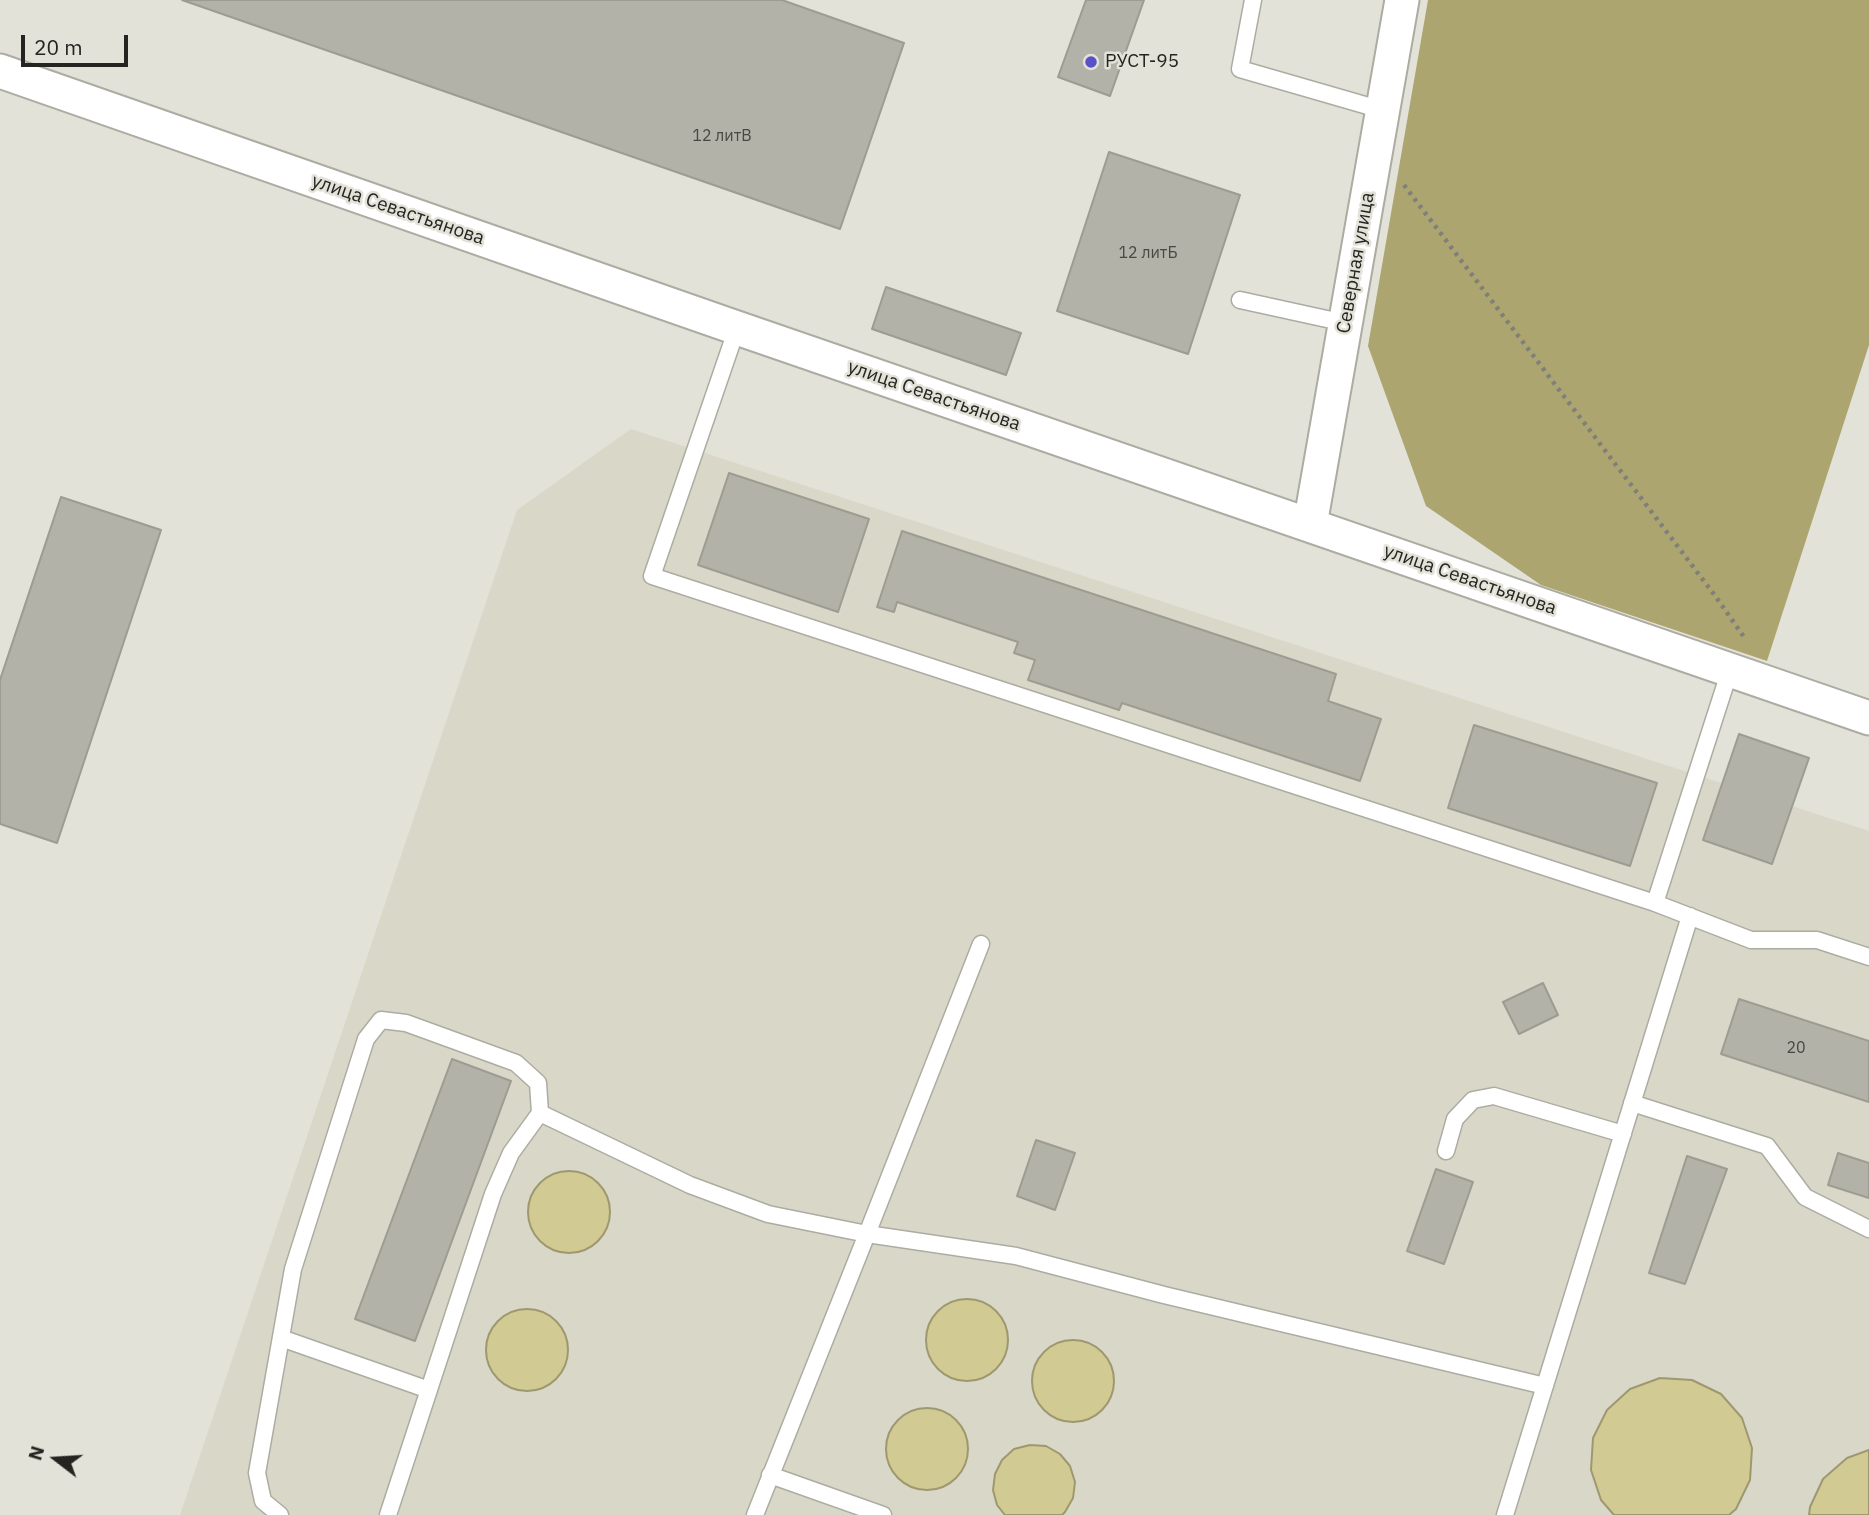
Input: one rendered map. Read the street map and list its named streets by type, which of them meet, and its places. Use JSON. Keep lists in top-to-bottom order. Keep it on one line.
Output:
{"streets":{"street":["улица Севастьянова","Северная улица"]},"crossings":[["улица Севастьянова","Северная улица"]],"places":["РУСТ-95"],"house_numbers":["12 литВ","12 литБ","20"],"scale_bar":"20 m","north":"left"}
